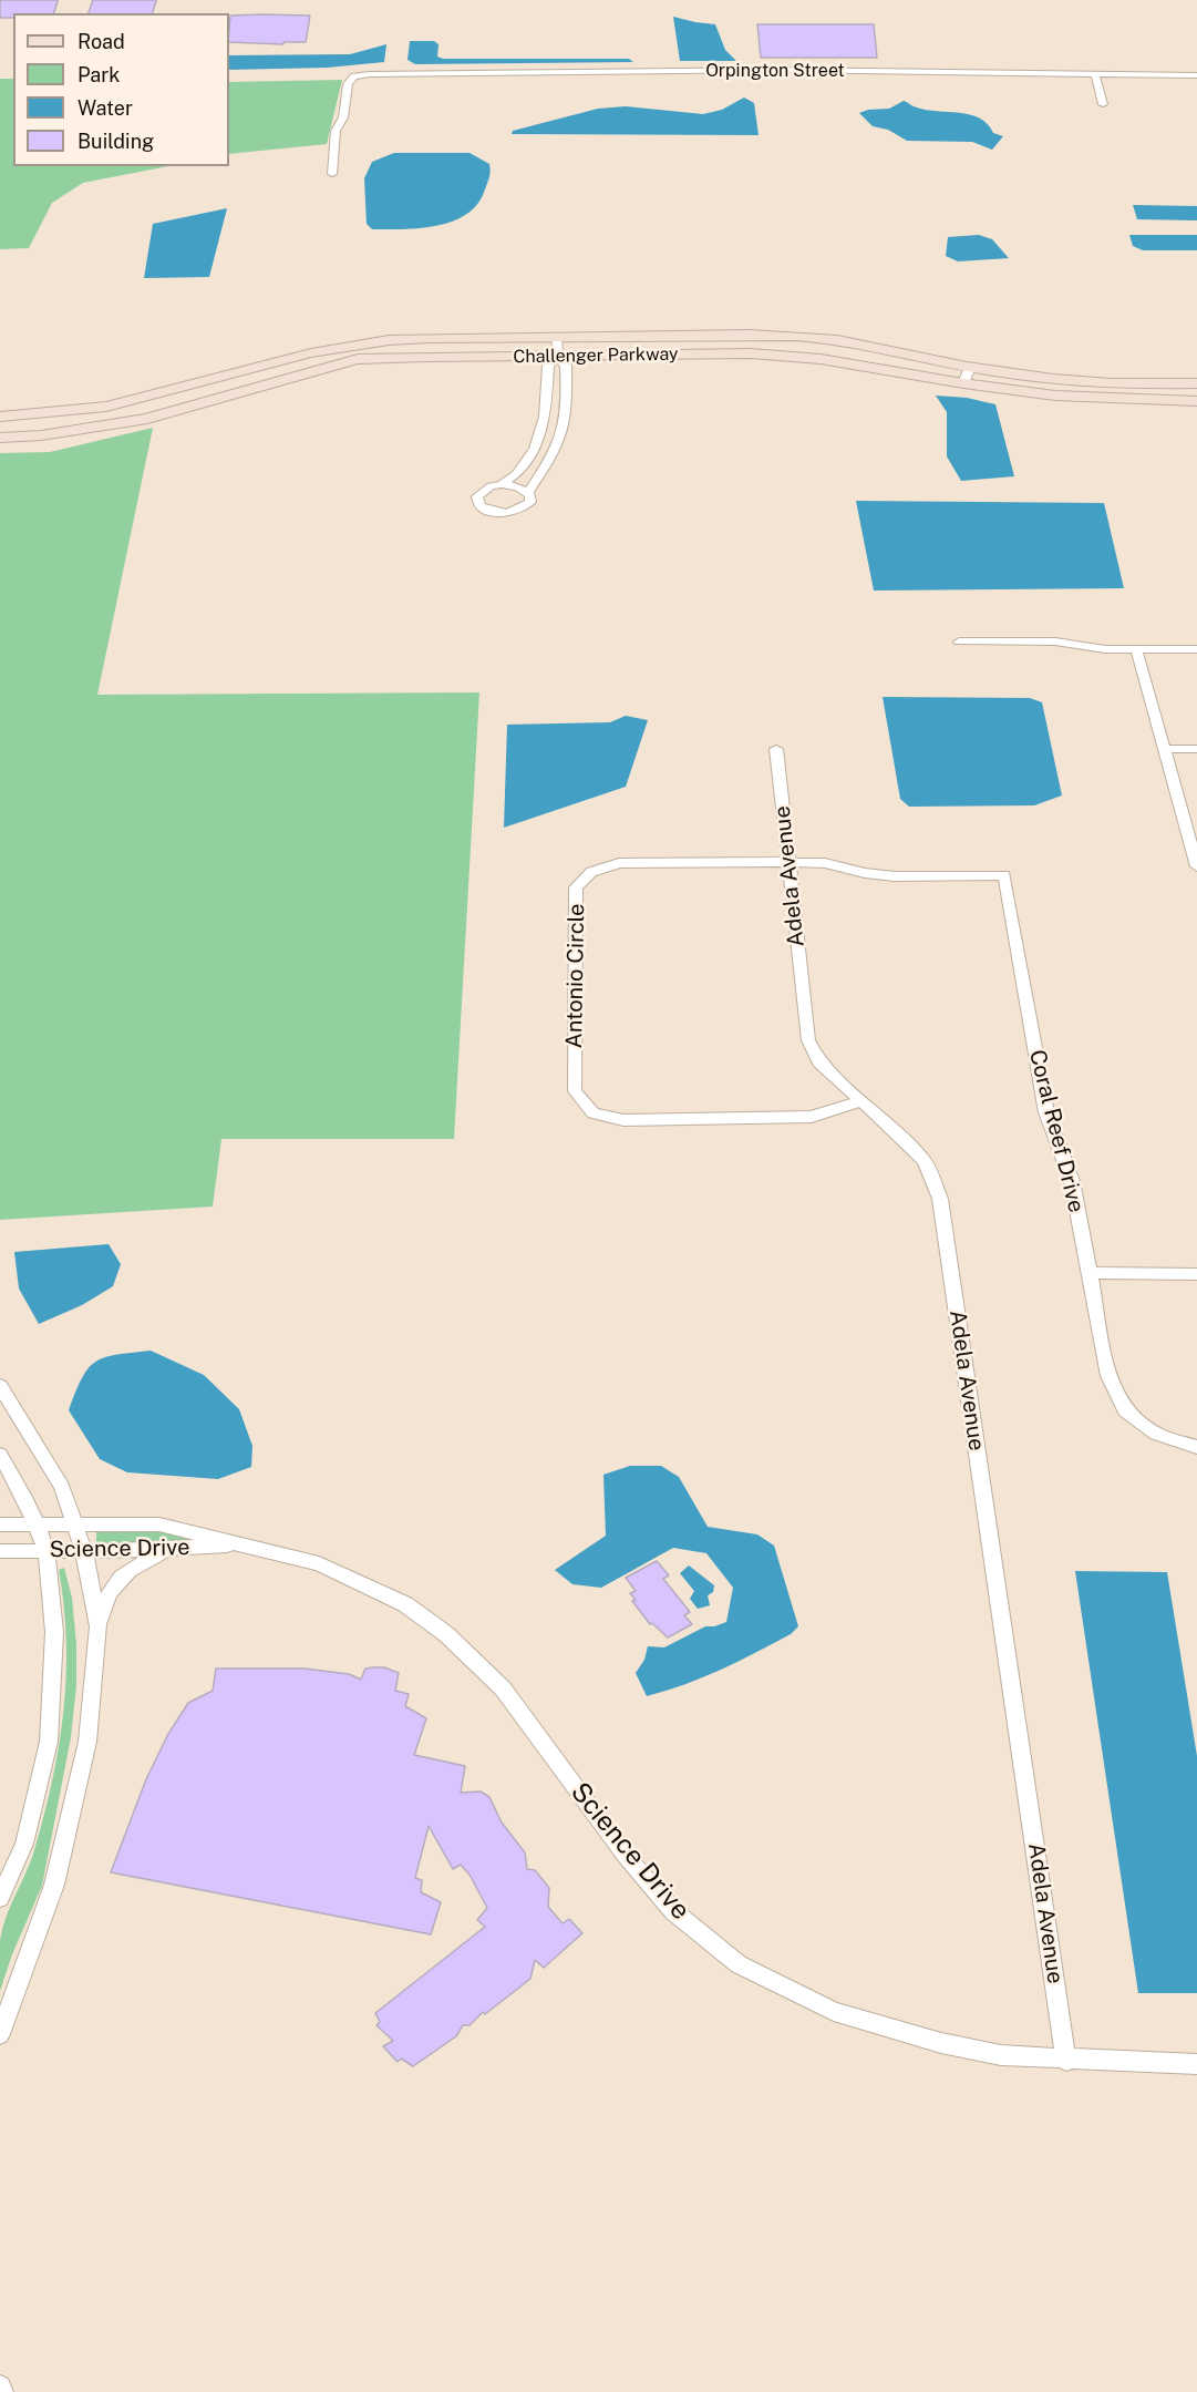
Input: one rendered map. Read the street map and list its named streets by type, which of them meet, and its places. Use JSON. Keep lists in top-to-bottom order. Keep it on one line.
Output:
{"streets":{"main road":["Challenger Parkway"],"street":["Orpington Street","Adela Avenue","Antonio Circle","Coral Reef Drive","Science Drive"]},"crossings":[["Adela Avenue","Antonio Circle"],["Adela Avenue","Science Drive"],["Antonio Circle","Coral Reef Drive"]],"legend":["Road","Park","Water","Building"]}
